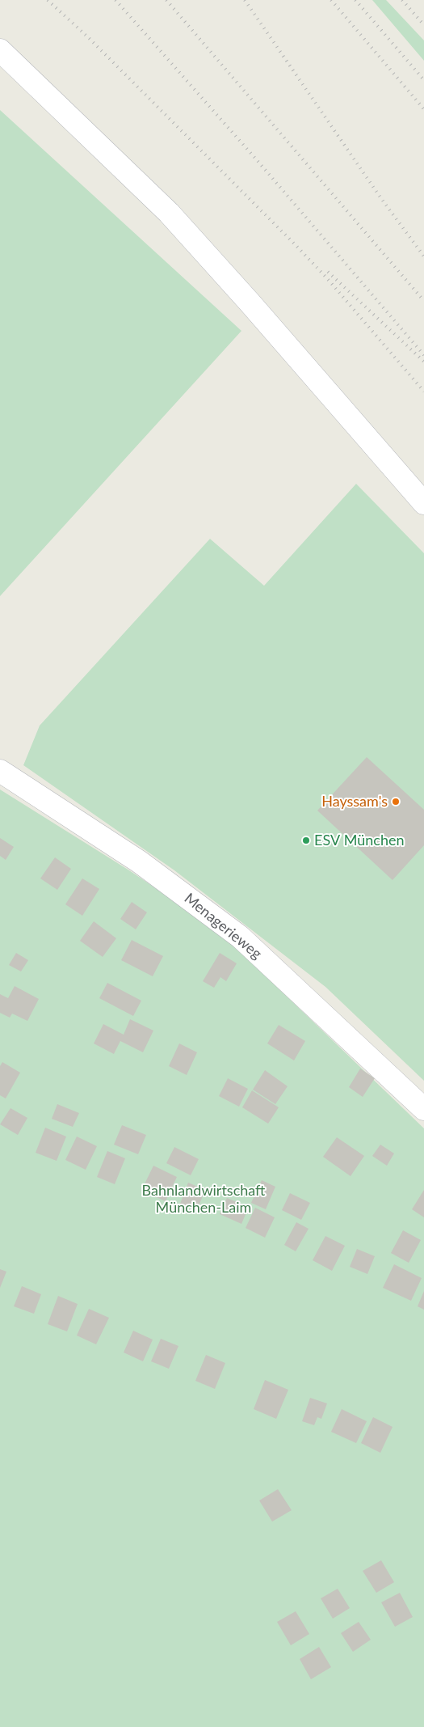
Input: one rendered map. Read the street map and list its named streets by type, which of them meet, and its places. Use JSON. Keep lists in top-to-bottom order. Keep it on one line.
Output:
{"streets":{"street":["Menagerieweg"]},"parks":["Bahnlandwirtschaft München-Laim"],"places":["Hayssam's","ESV München"]}
